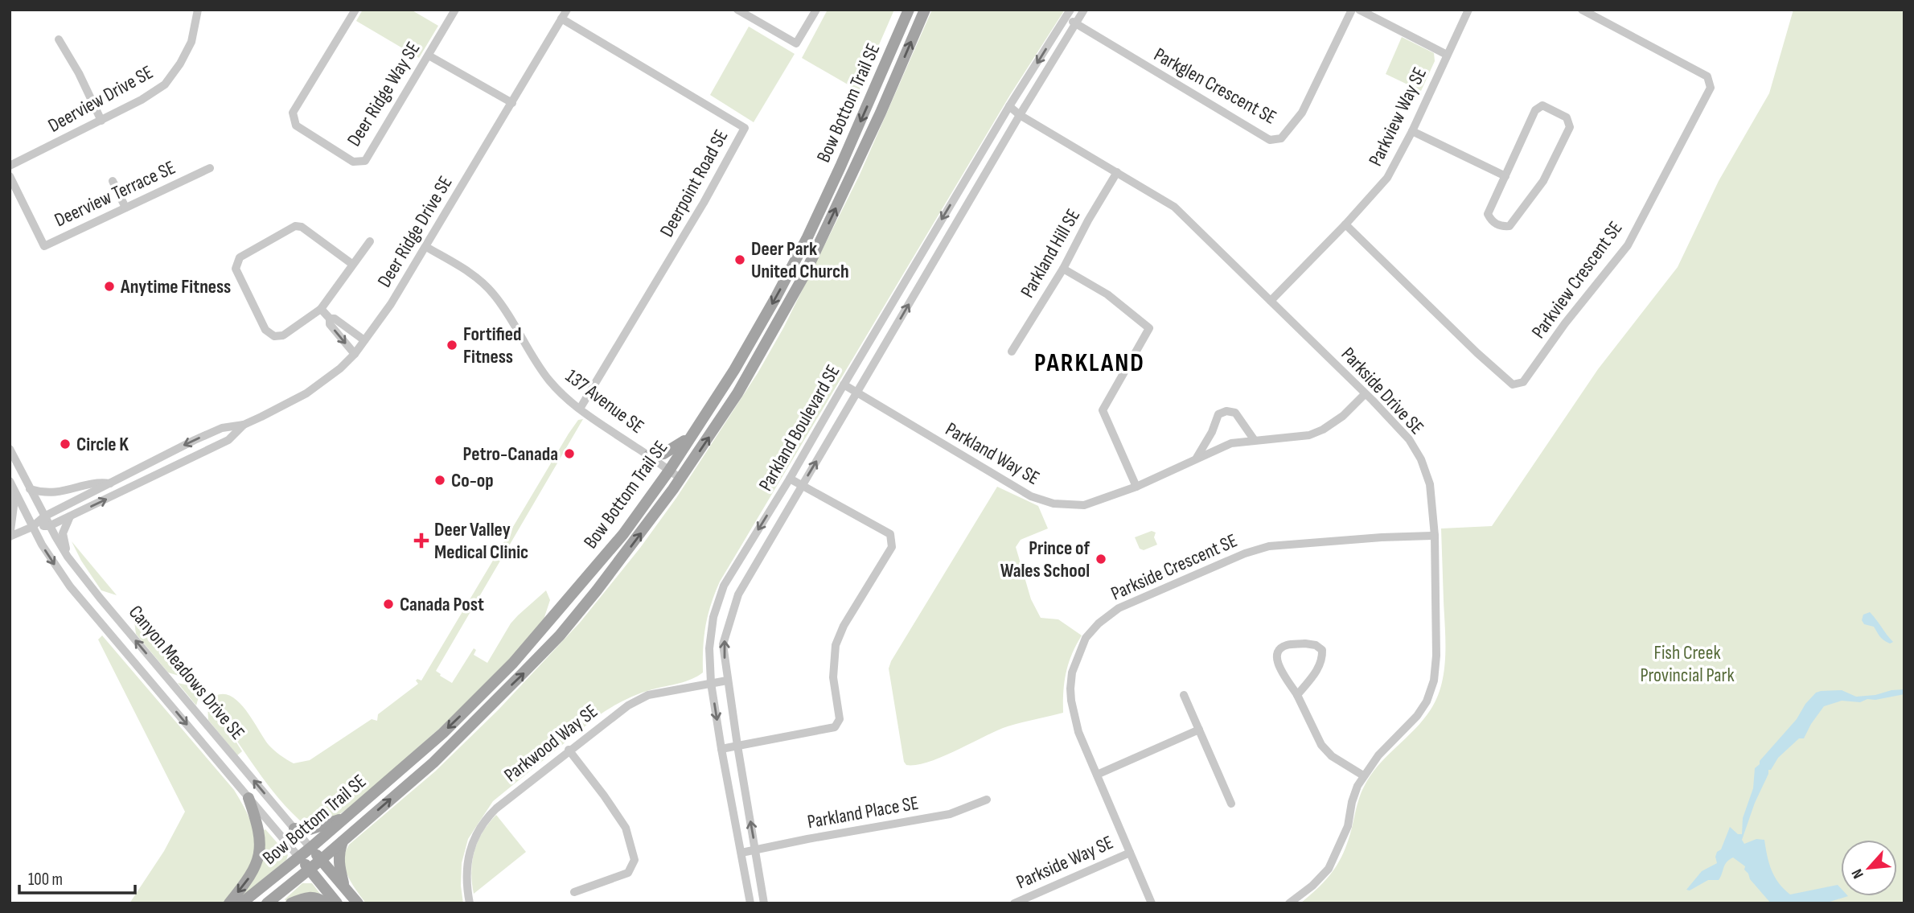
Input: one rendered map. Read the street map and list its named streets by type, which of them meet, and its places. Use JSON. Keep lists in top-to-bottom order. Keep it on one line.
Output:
{"streets":{"main road":["Bow Bottom Trail SE","Canyon Meadows Drive SE"],"street":["Parkglen Crescent SE","Deer Ridge Way SE","Deerview Drive SE","Parkview Way SE","Deerpoint Road SE","Deerview Terrace SE","Deer Ridge Drive SE","Parkland Hill SE","Parkview Crescent SE","Parkside Drive SE","137 Avenue SE","Parkland Boulevard SE","Parkland Way SE","Parkside Crescent SE","Parkwood Way SE","Parkland Place SE","Parkside Way SE"]},"crossings":[["Parkglen Crescent SE","Parkland Boulevard SE"],["Bow Bottom Trail SE","137 Avenue SE"],["Bow Bottom Trail SE","Canyon Meadows Drive SE"],["Parkview Way SE","Parkview Crescent SE"],["Parkview Way SE","Parkside Drive SE"],["Deerpoint Road SE","Deer Ridge Drive SE"],["Deerpoint Road SE","137 Avenue SE"],["Deer Ridge Drive SE","137 Avenue SE"],["Deer Ridge Drive SE","Canyon Meadows Drive SE"],["Parkland Hill SE","Parkside Drive SE"],["Parkside Drive SE","Parkland Boulevard SE"],["Parkside Drive SE","Parkland Way SE"],["Parkside Drive SE","Parkside Crescent SE"],["Parkland Boulevard SE","Parkland Way SE"],["Parkland Boulevard SE","Parkwood Way SE"],["Parkland Boulevard SE","Parkland Place SE"],["Parkside Crescent SE","Parkside Way SE"]],"districts":["PARKLAND"],"parks":["Fish Creek Provincial Park"],"places":{"other":["Deer Park United Church","Anytime Fitness","Fortified Fitness","Circle K","Petro-Canada","Co-op","Prince of Wales School","Canada Post"],"health":["Deer Valley Medical Clinic"]},"scale_bar":"100 m","north":"bottom left"}
